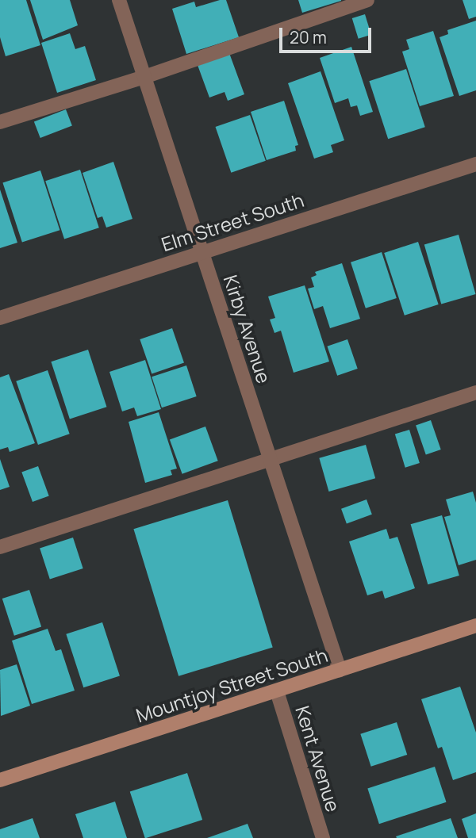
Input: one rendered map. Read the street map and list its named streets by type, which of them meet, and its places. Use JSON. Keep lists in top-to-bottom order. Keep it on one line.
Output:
{"streets":{"street":["Elm Street South","Kirby Avenue","Mountjoy Street South","Kent Avenue"]},"crossings":[["Elm Street South","Kirby Avenue"],["Kirby Avenue","Mountjoy Street South"],["Mountjoy Street South","Kent Avenue"]],"scale_bar":"20 m"}
